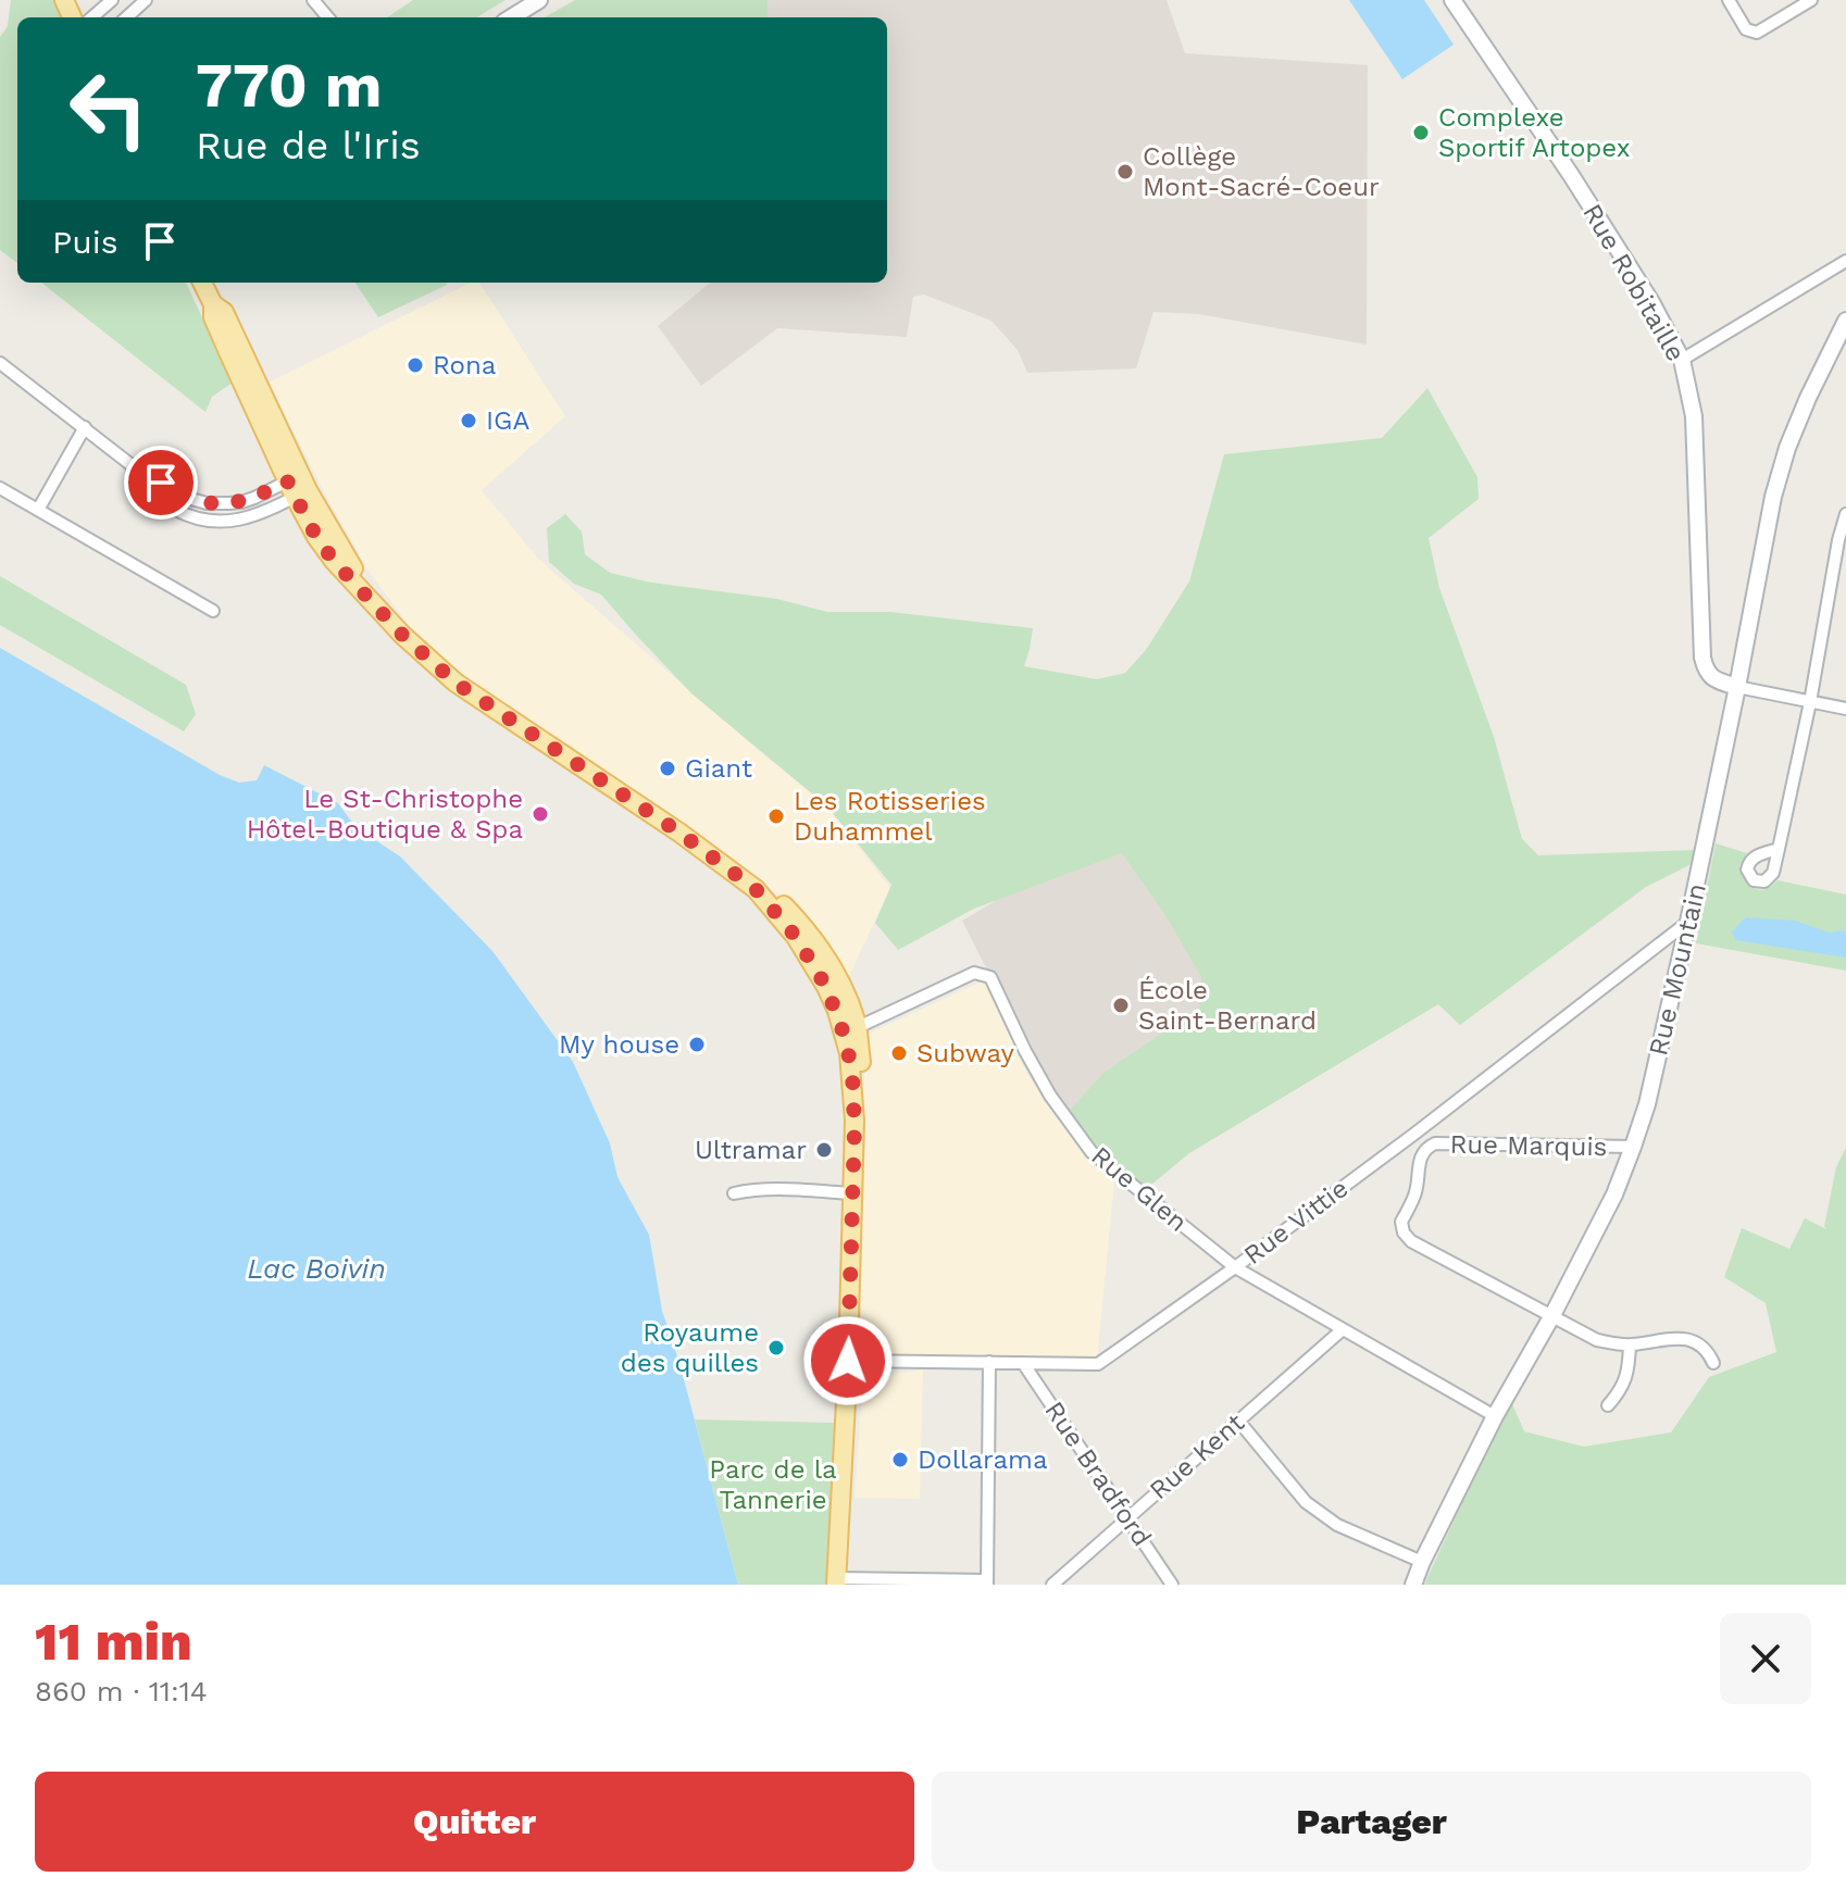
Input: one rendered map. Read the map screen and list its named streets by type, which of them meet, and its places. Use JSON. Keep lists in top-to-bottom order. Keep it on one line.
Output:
{"streets":{"street":["Rue Robitaille","Rue Mountain","Rue Marquis","Rue Glen","Rue Vittie","Rue Kent","Rue Bradford"]},"crossings":[["Rue Robitaille","Rue Mountain"],["Rue Mountain","Rue Marquis"],["Rue Mountain","Rue Glen"],["Rue Mountain","Rue Vittie"],["Rue Glen","Rue Vittie"],["Rue Glen","Rue Kent"],["Rue Vittie","Rue Bradford"],["Rue Kent","Rue Bradford"]],"water":["Lac Boivin"],"parks":["Parc de la Tannerie"],"places":["Complexe Sportif Artopex","Collège Mont-Sacré-Coeur","Rona","IGA","Giant","Le St-Christophe Hôtel-Boutique & Spa","Les Rotisseries Duhammel","École Saint-Bernard","My house","Subway","Ultramar","Royaume des quilles","Dollarama"],"page":{"turn":["770 m","Rue de l'Iris"],"then":"Puis","heading":["11 min","860 m · 11:14"],"buttons":["Quitter","Partager"]}}
